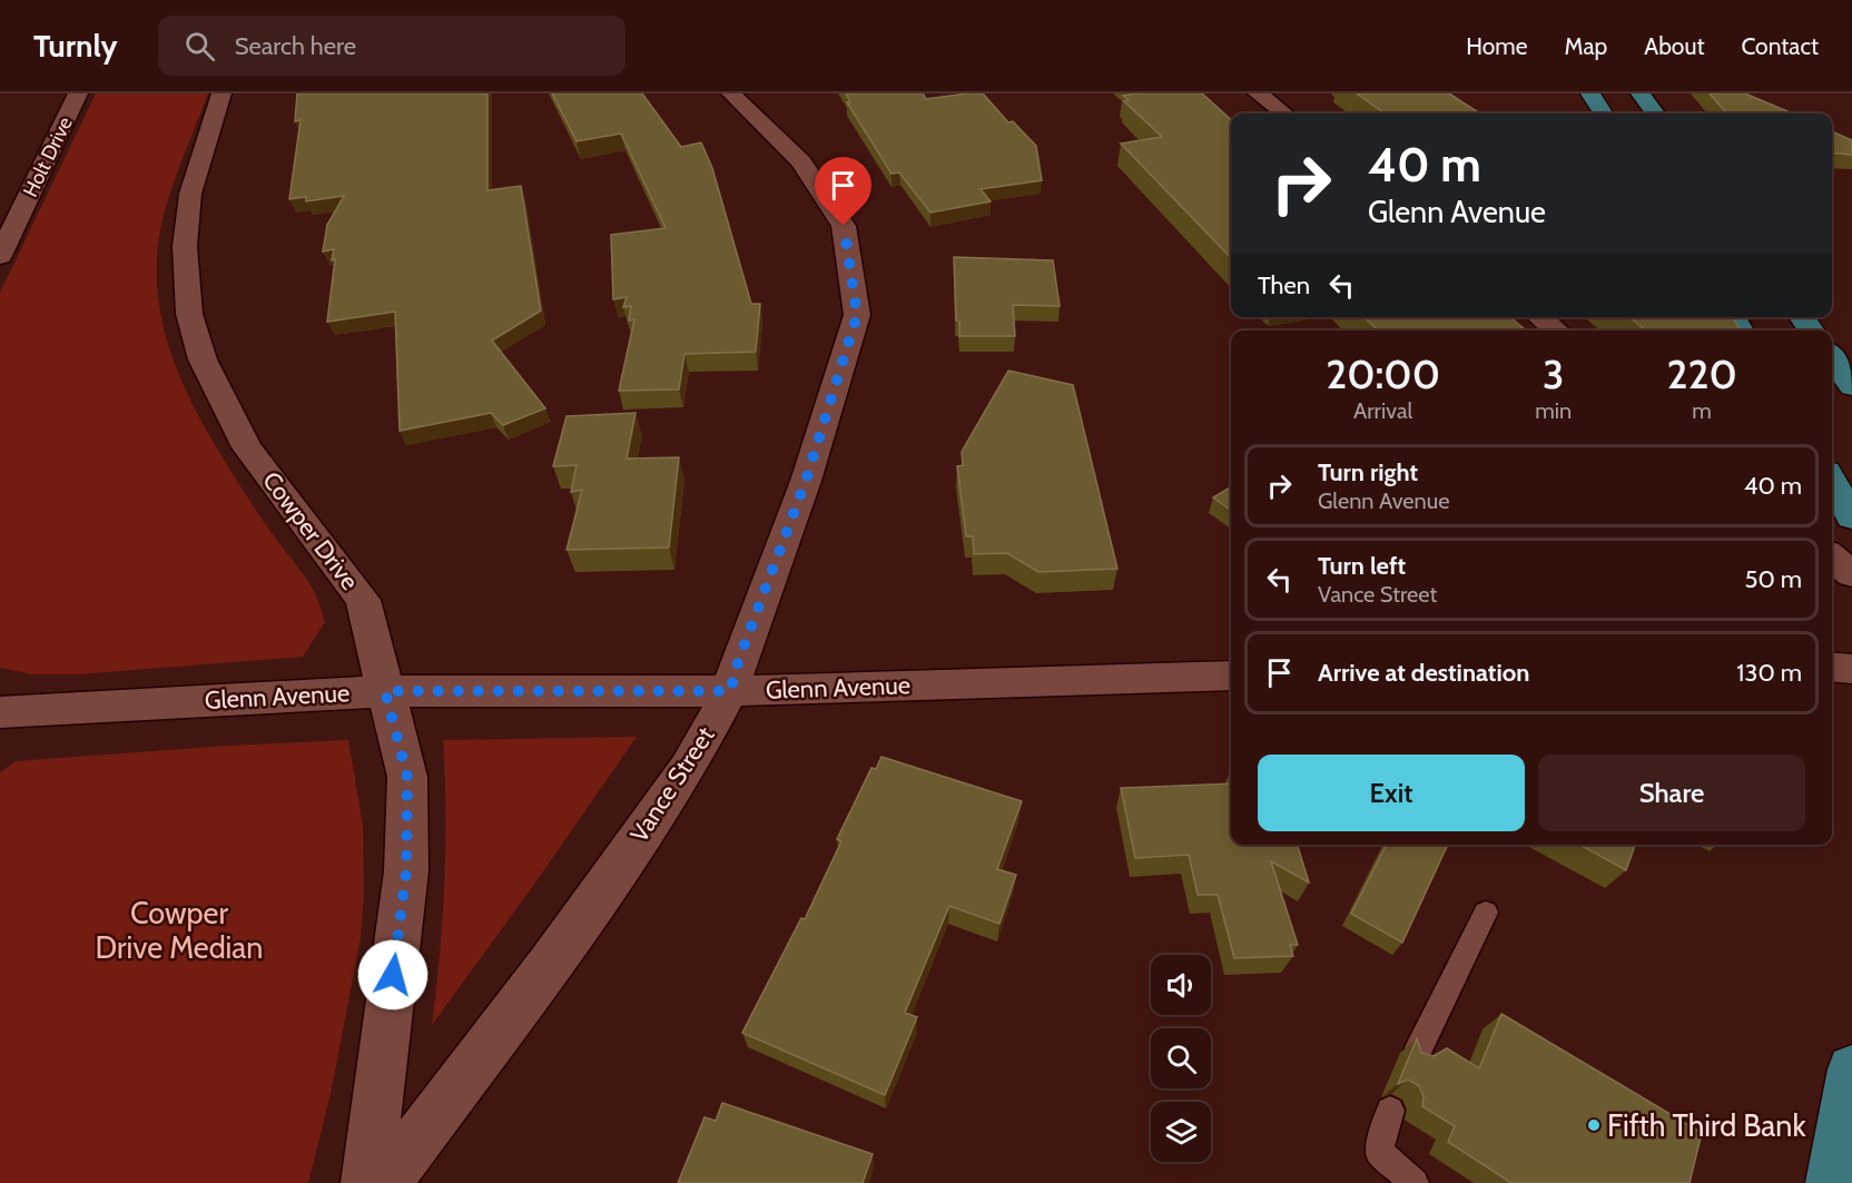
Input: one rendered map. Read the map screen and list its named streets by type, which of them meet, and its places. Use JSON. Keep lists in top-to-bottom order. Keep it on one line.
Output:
{"streets":{"street":["Holt Drive","Cowper Drive","Glenn Avenue","Vance Street"]},"crossings":[["Cowper Drive","Glenn Avenue"],["Glenn Avenue","Vance Street"]],"parks":["Cowper Drive Median"],"places":["Fifth Third Bank"],"page":{"header":"Turnly","search":"Search here","nav":["Home","Map","About","Contact"],"turn":["40 m","Glenn Avenue"],"then":"Then","eta":["20:00","Arrival","3","min","220","m"],"list":[{"name":"Turn right","note":"Glenn Avenue","value":"40 m"},{"name":"Turn left","note":"Vance Street","value":"50 m"},{"name":"Arrive at destination","value":"130 m"}],"buttons":["Exit","Share"]}}
